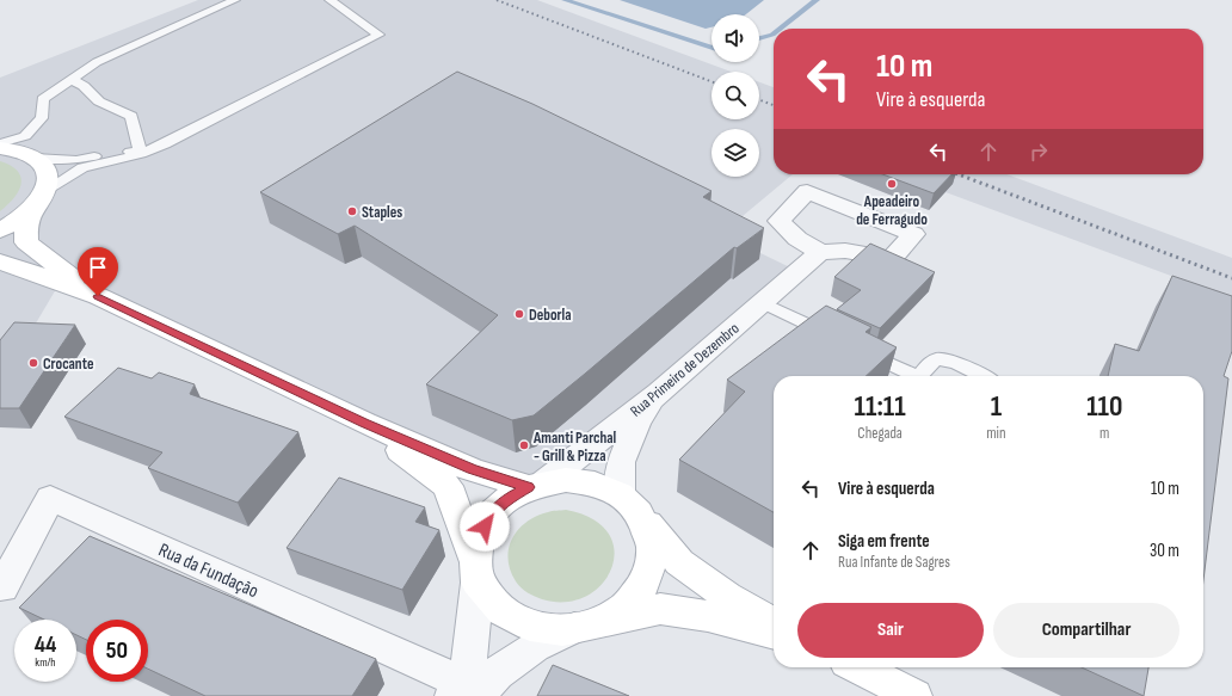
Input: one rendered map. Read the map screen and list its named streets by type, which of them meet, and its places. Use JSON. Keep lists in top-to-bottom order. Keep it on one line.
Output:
{"streets":{"street":["Rua Primeiro de Dezembro","Rua da Fundação"]},"places":["Apeadeiro de Ferragudo","Staples","Deborla","Crocante","Amanti Parchal - Grill & Pizza"],"page":{"turn":["10 m","Vire à esquerda"],"eta":["11:11","Chegada","1","min","110","m"],"list":[{"name":"Vire à esquerda","value":"10 m"},{"name":"Siga em frente","note":"Rua Infante de Sagres","value":"30 m"}],"buttons":["Sair","Compartilhar"],"speed":"44 km/h","limit":"50"}}
